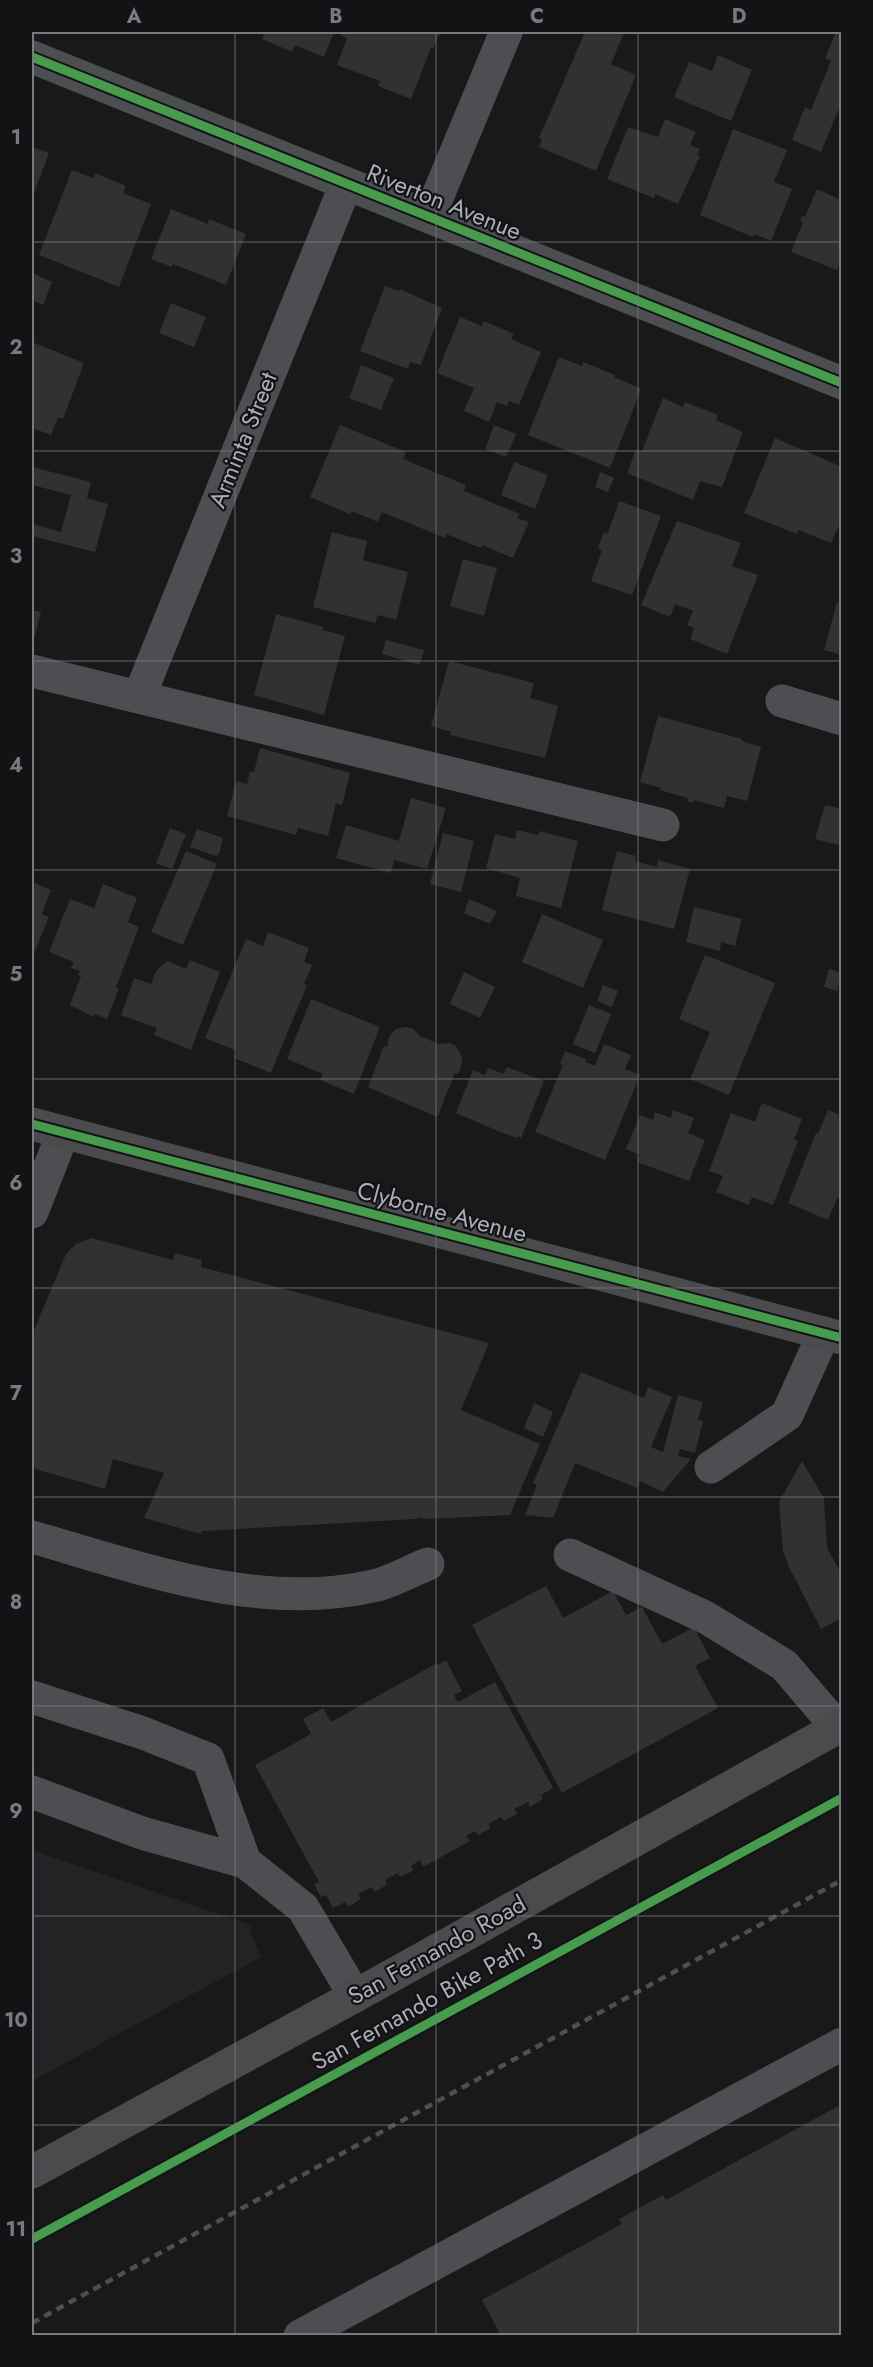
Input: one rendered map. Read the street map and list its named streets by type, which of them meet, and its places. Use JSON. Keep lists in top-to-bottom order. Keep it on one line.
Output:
{"streets":{"main road":["Clyborne Avenue","San Fernando Road"],"street":["Riverton Avenue","Arminta Street"],"cycle path":["San Fernando Bike Path 3"]},"crossings":[["Riverton Avenue","Arminta Street"]],"grid":{"columns":["A","B","C","D"],"rows":["1","2","3","4","5","6","7","8","9","10","11"]}}
